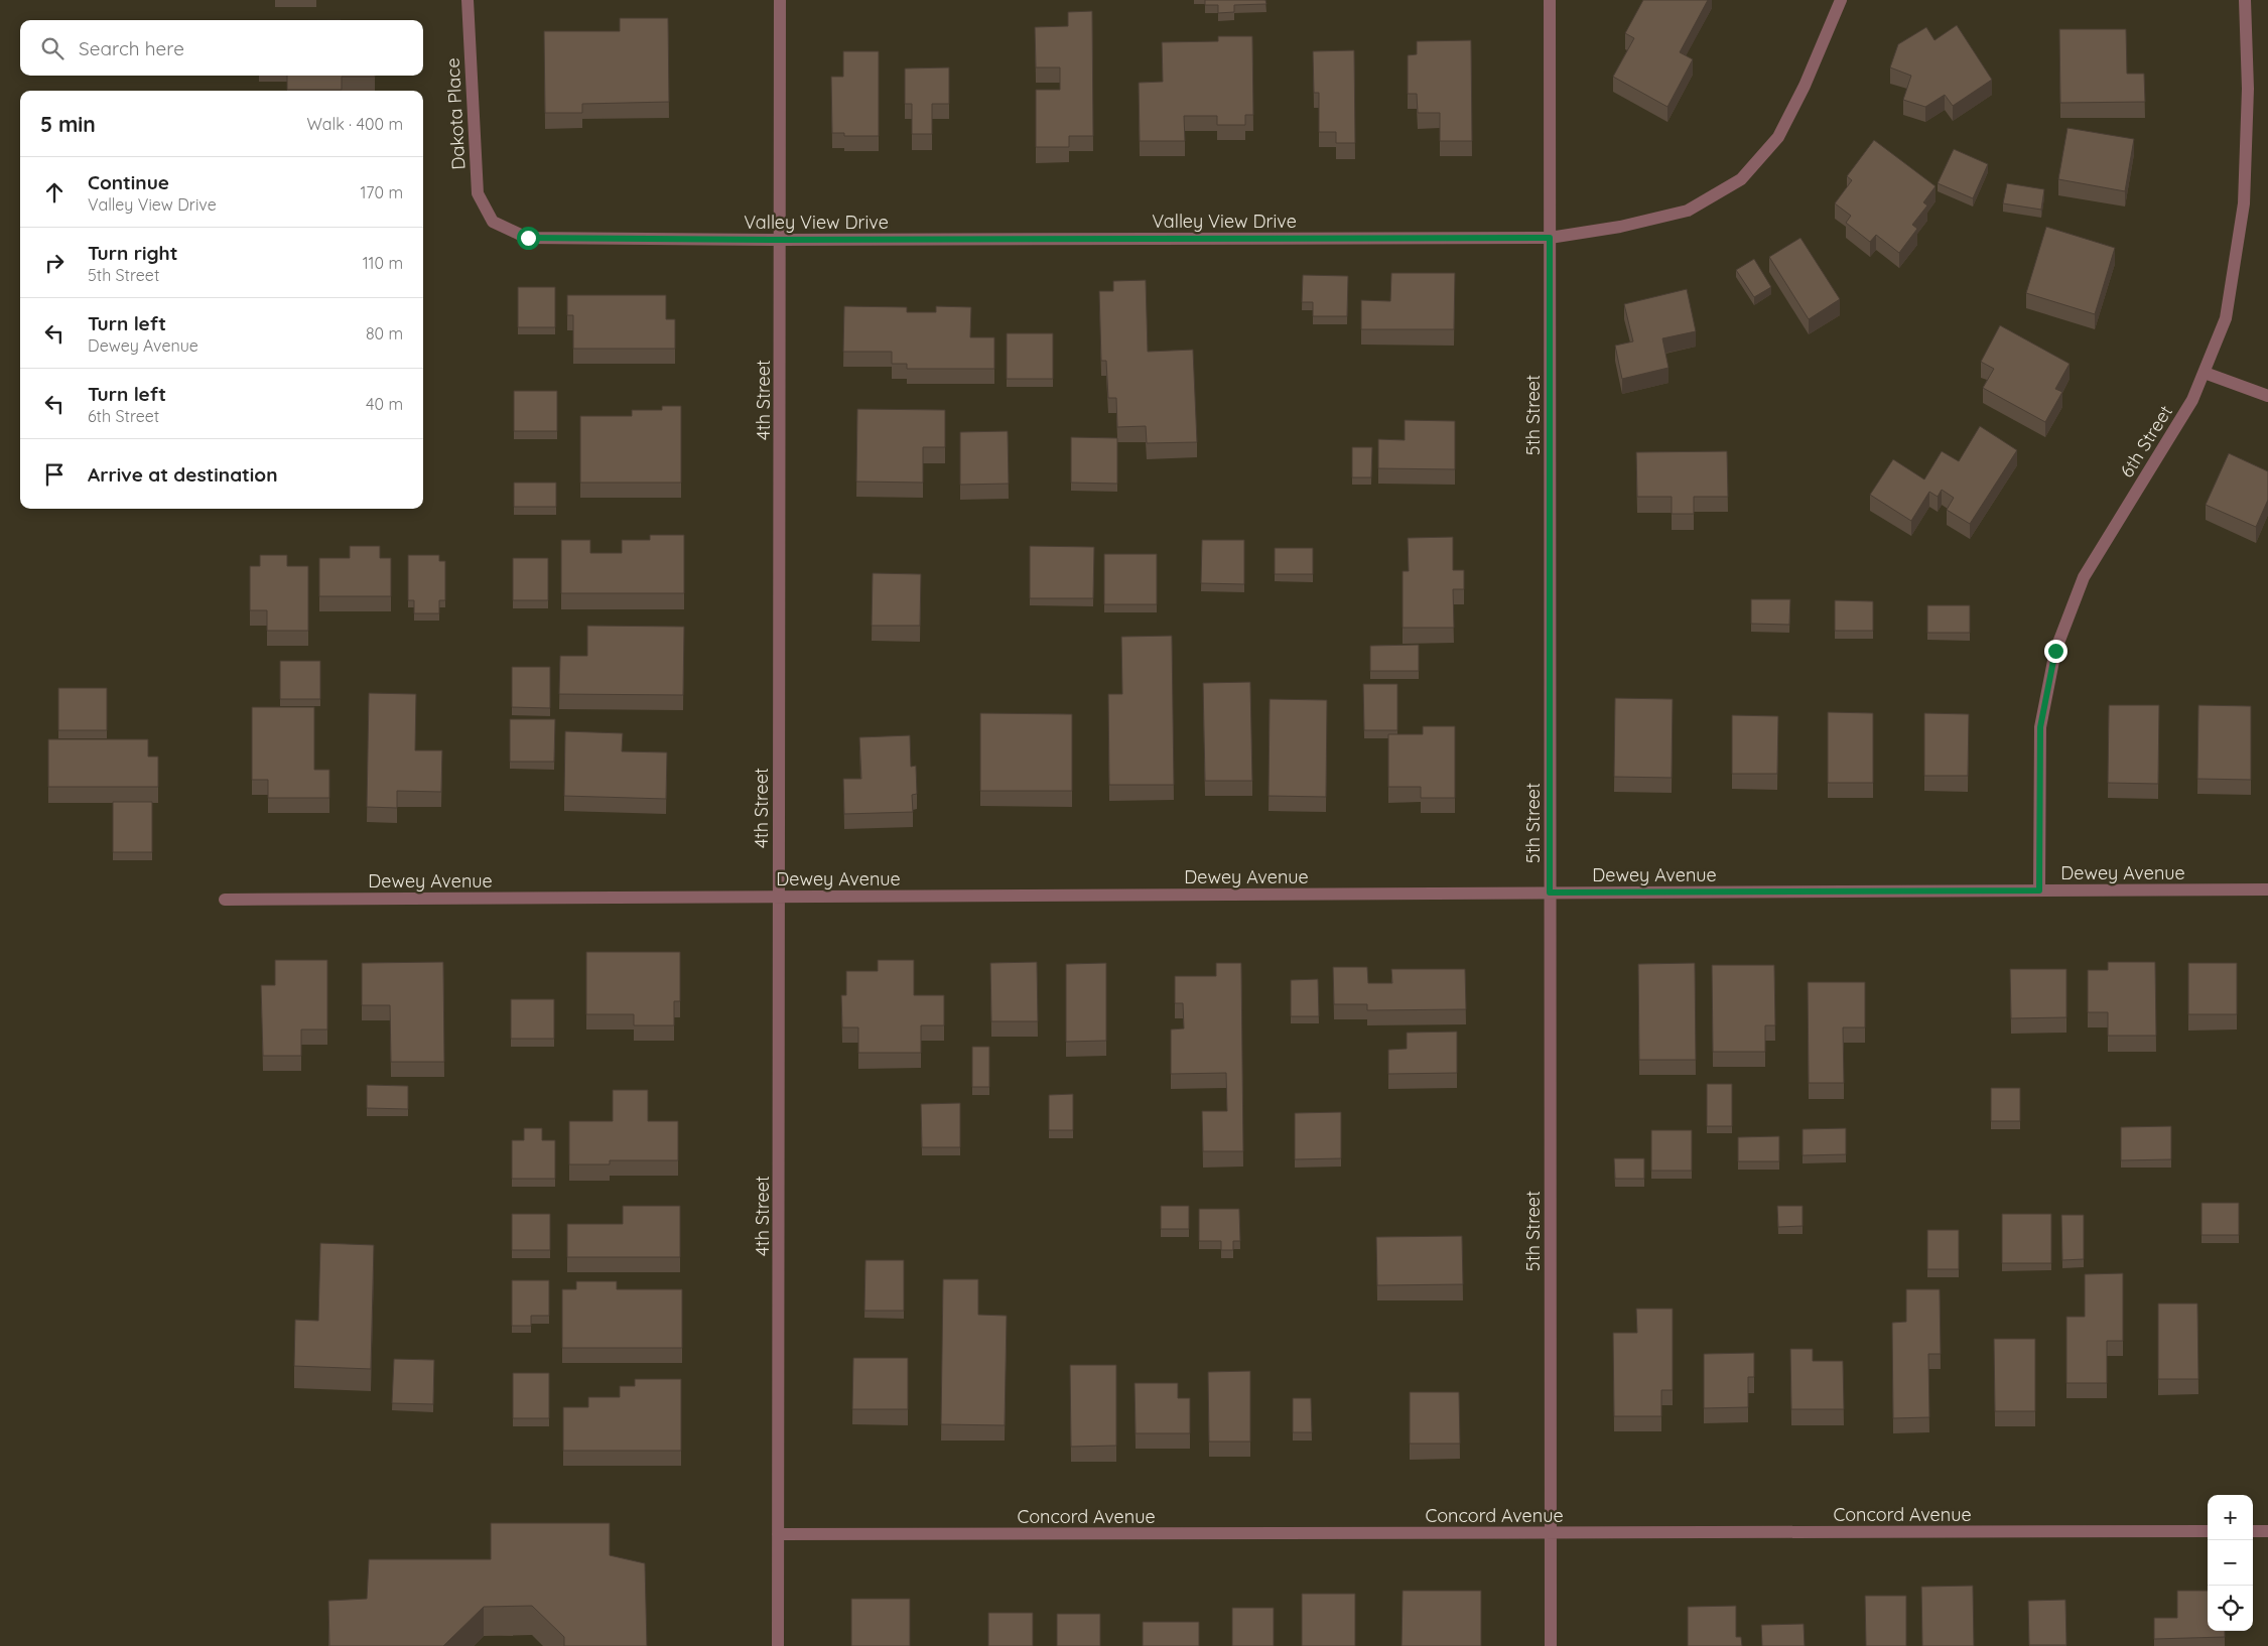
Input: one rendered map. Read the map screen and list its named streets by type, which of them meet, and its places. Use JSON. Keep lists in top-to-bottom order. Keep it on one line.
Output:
{"streets":{"street":["Dakota Place","Valley View Drive","4th Street","5th Street","6th Street","Dewey Avenue","Concord Avenue"]},"crossings":[["Dakota Place","Valley View Drive"],["Valley View Drive","4th Street"],["Valley View Drive","5th Street"],["4th Street","Dewey Avenue"],["4th Street","Concord Avenue"],["5th Street","Dewey Avenue"],["5th Street","Concord Avenue"],["6th Street","Dewey Avenue"]],"page":{"search":"Search here","heading":["5 min","Walk · 400 m"],"list":[["Continue","Valley View Drive","170 m"],["Turn right","5th Street","110 m"],["Turn left","Dewey Avenue","80 m"],["Turn left","6th Street","40 m"],"Arrive at destination"],"map_buttons":["+","−"]}}
